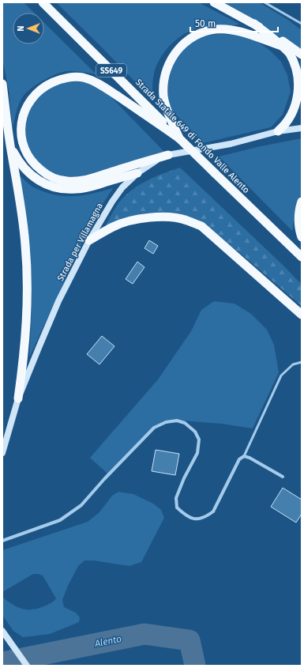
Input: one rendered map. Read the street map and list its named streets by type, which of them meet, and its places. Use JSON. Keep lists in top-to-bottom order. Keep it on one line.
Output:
{"streets":{"highway":["SS649","Strada Statale 649 di Fondo Valle Alento"],"main road":["Strada per Villamagna"]},"water":["Alento"],"scale_bar":"50 m","north":"left"}
